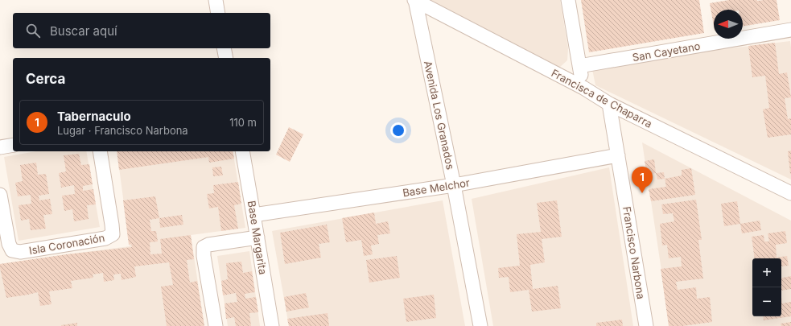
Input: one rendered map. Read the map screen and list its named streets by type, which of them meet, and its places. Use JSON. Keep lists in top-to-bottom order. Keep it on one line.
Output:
{"streets":{"street":["San Cayetano","Francisca de Chaparra","Avenida Los Granados","Base Melchor","Base Margarita","Isla Coronación","Francisco Narbona"]},"crossings":[["Francisca de Chaparra","Avenida Los Granados"],["Francisca de Chaparra","Francisco Narbona"],["Avenida Los Granados","Base Melchor"],["Base Melchor","Base Margarita"],["Base Melchor","Francisco Narbona"]],"north":"left","page":{"search":"Buscar aquí","heading":"Cerca","list":[{"mark":"1","name":"Tabernaculo","note":"Lugar · Francisco Narbona","value":"110 m"}],"pins":"1","map_buttons":["+","−"]}}
